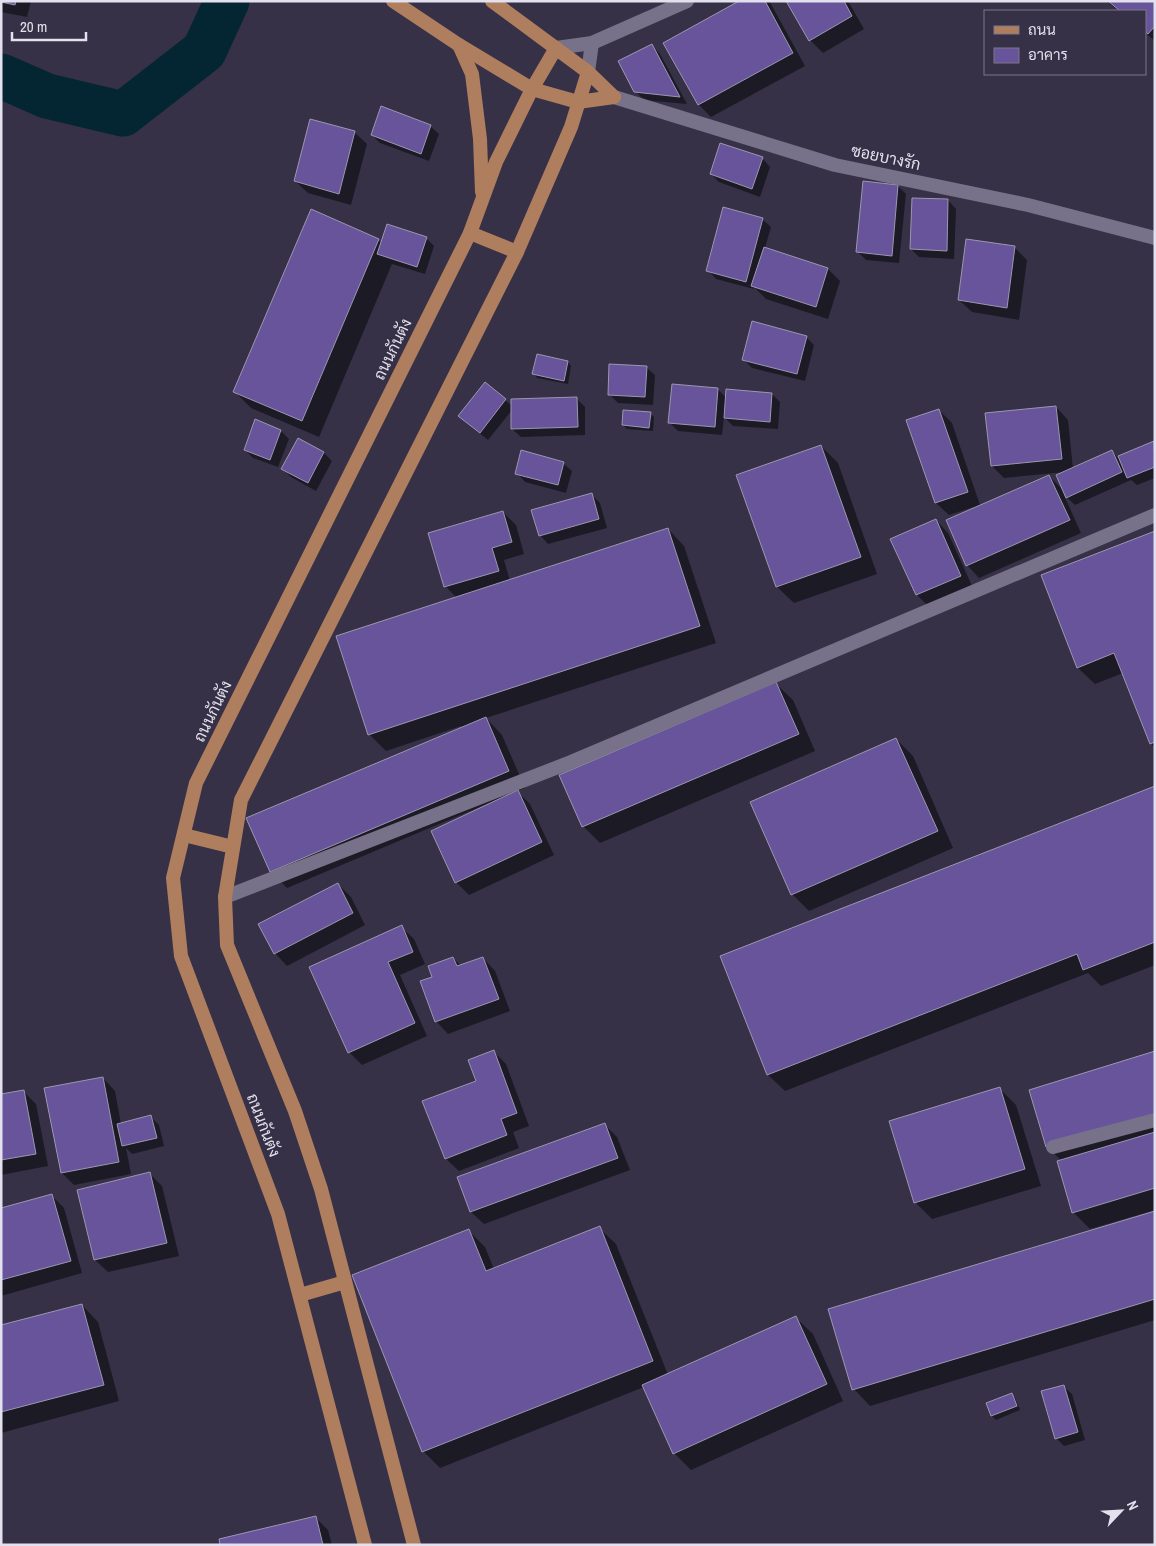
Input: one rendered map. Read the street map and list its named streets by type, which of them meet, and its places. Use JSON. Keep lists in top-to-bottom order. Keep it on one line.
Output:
{"streets":{"main road":["ถนนกันตัง"],"street":["ซอยบางรัก"]},"legend":["ถนน","อาคาร"],"scale_bar":"20 m","north":"top right"}
